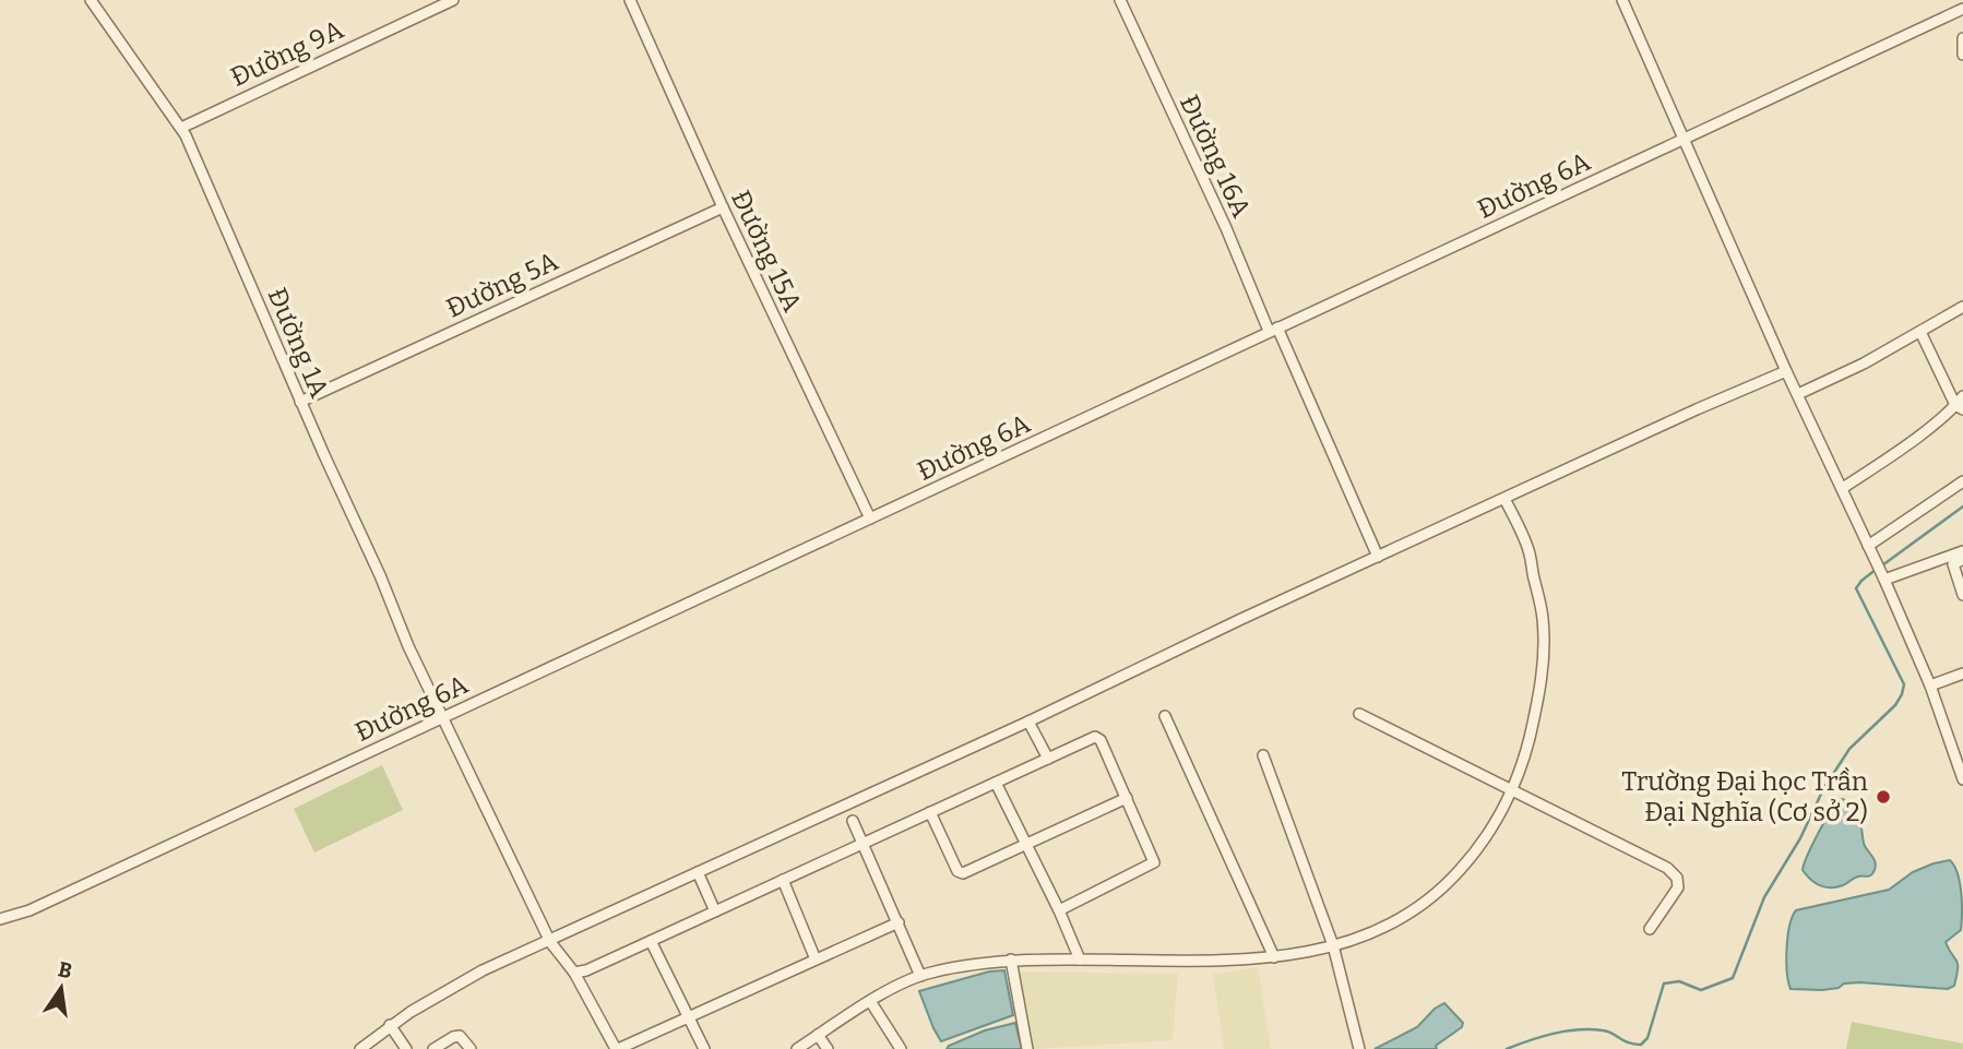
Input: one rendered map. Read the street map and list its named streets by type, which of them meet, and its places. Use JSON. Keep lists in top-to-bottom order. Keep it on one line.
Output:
{"streets":{"street":["Đường 9A","Đường 16A","Đường 6A","Đường 15A","Đường 5A","Đường 1A"]},"crossings":[["Đường 9A","Đường 1A"],["Đường 16A","Đường 6A"],["Đường 6A","Đường 15A"],["Đường 6A","Đường 1A"],["Đường 15A","Đường 5A"],["Đường 5A","Đường 1A"]],"places":["Trường Đại học Trần Đại Nghĩa (Cơ sở 2)"],"north":"top"}
